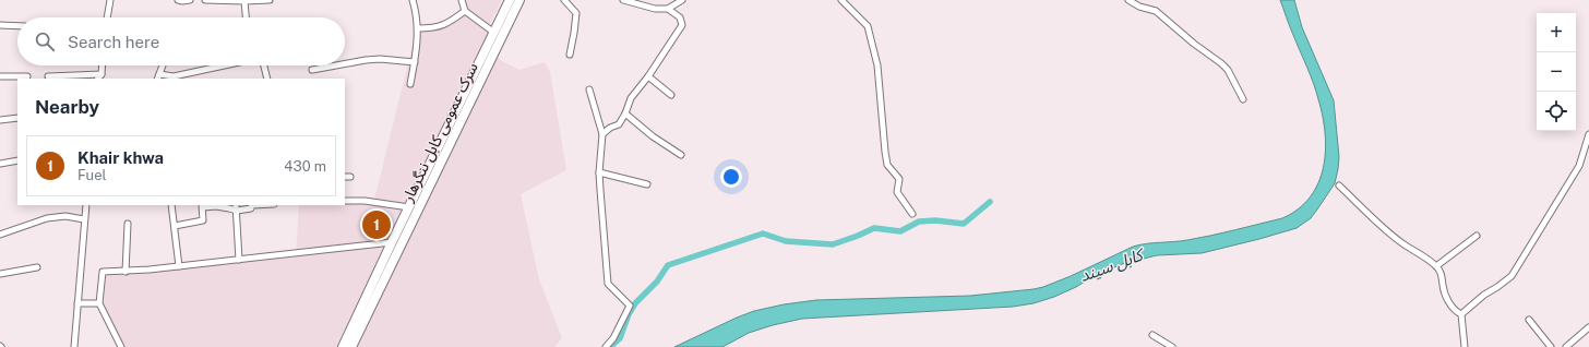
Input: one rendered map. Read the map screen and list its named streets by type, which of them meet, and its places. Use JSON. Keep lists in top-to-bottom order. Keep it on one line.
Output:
{"streets":{"highway":["سرک عمومی کابل ننگرهار"]},"water":["کابل سيند"],"page":{"map_buttons":["+","−"],"search":"Search here","heading":"Nearby","list":[{"mark":"1","name":"Khair khwa","note":"Fuel","value":"430 m"}],"pins":"1"}}
